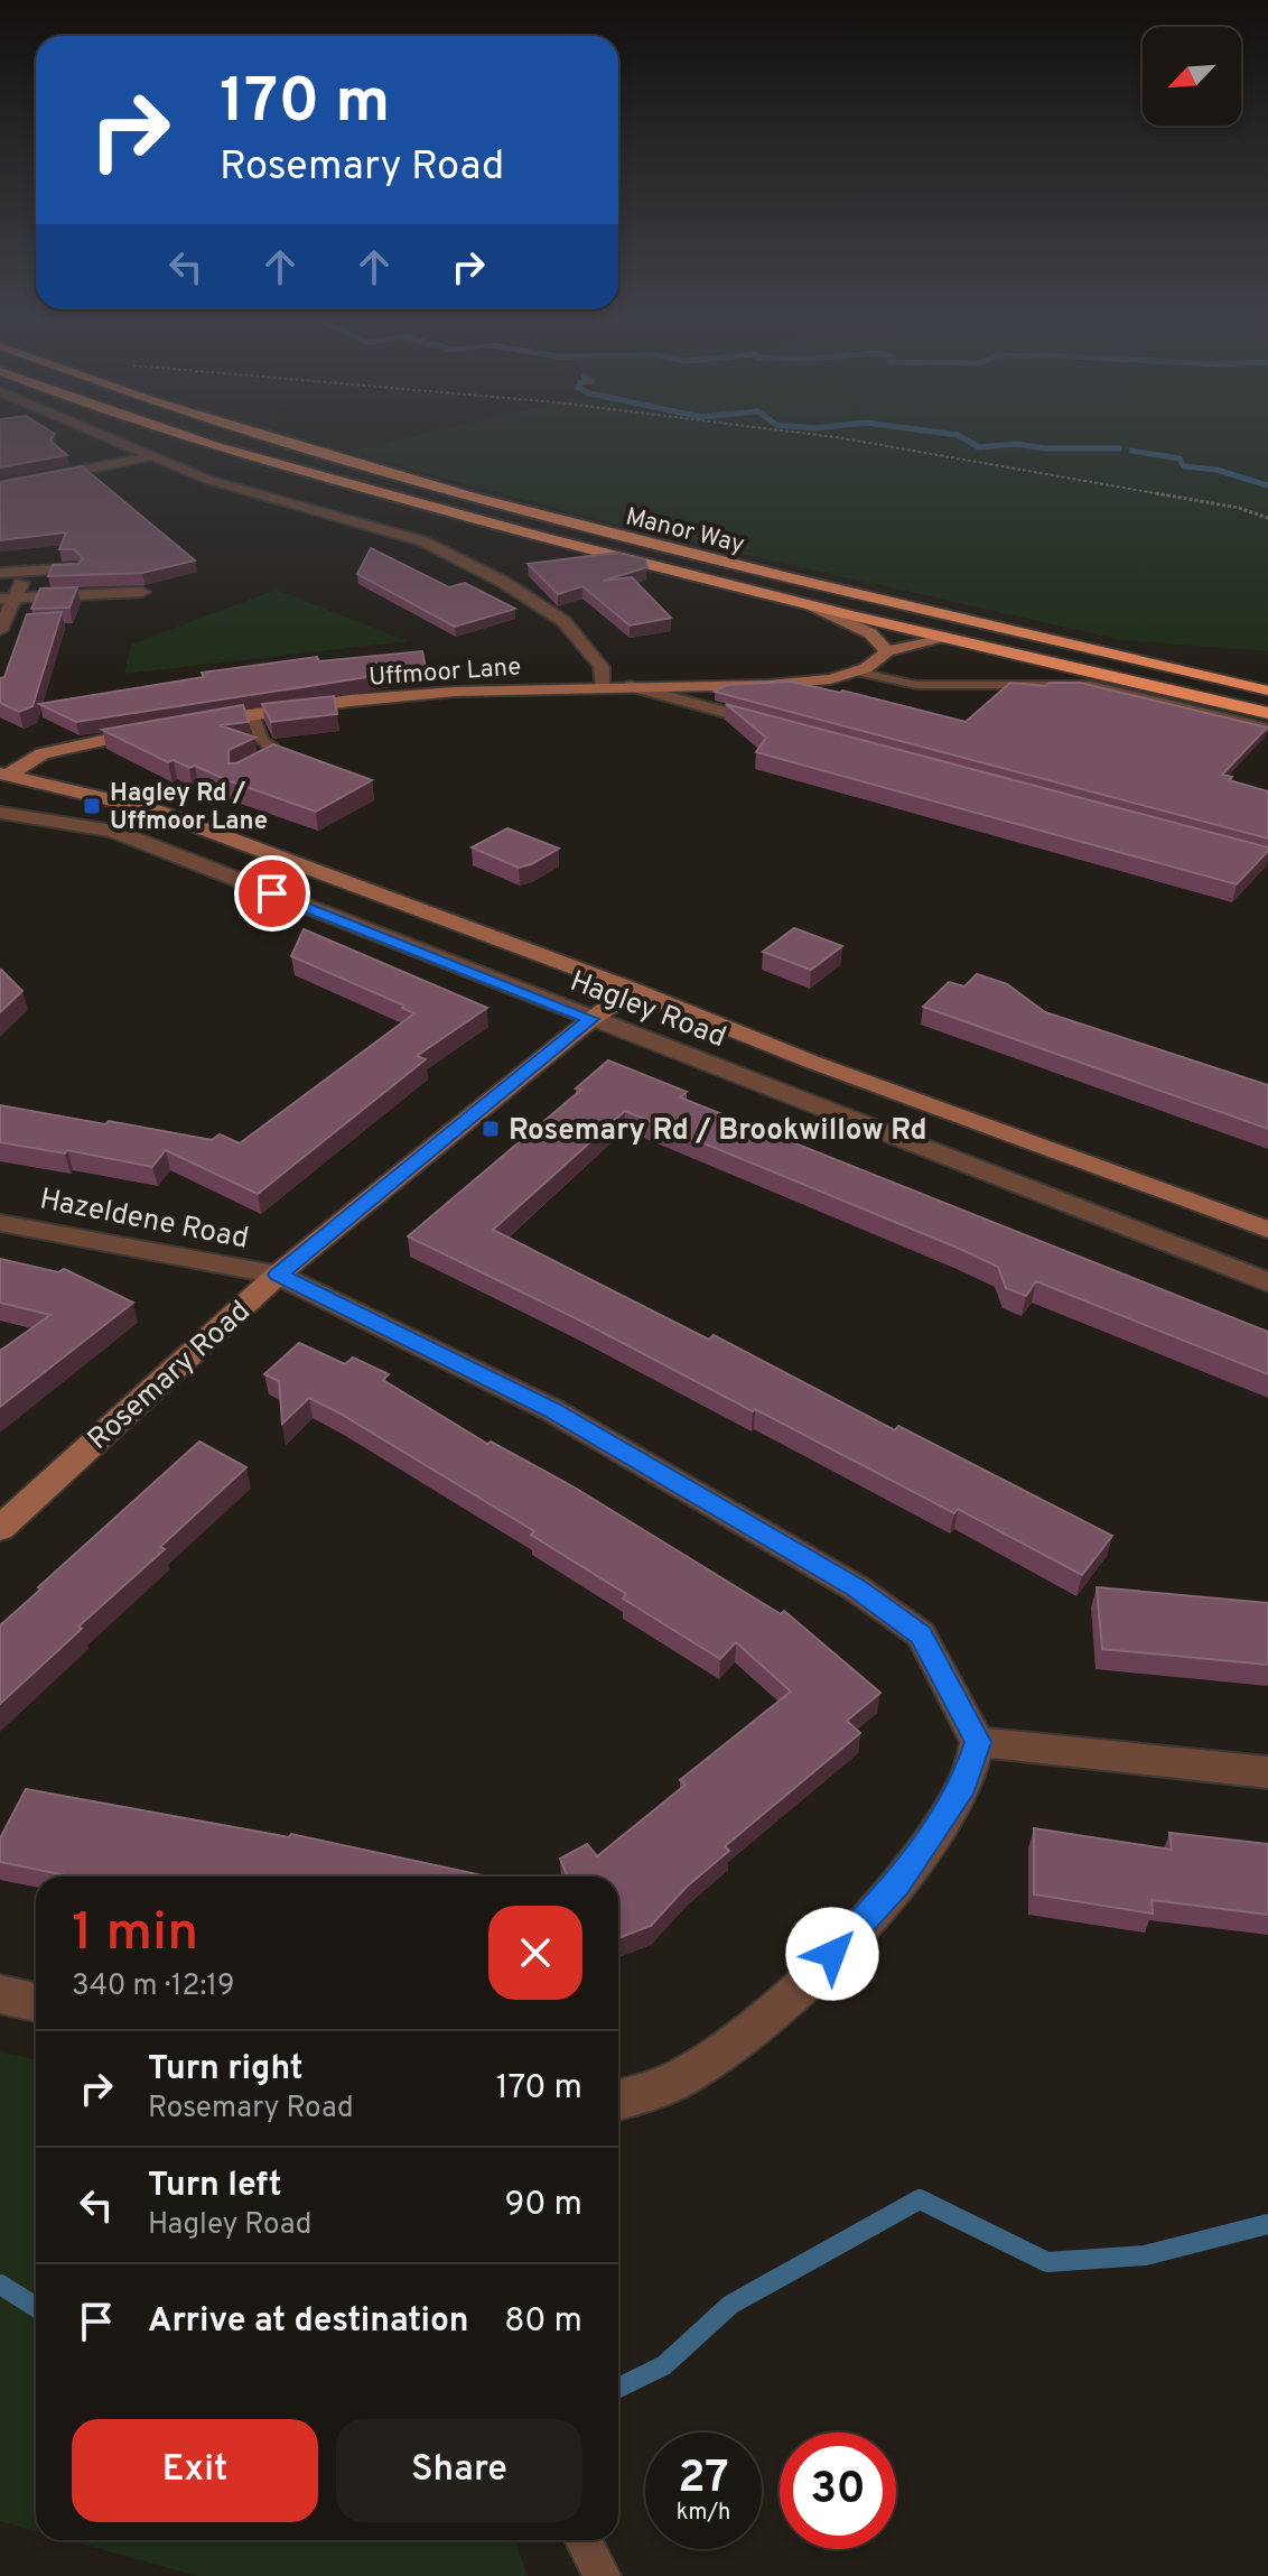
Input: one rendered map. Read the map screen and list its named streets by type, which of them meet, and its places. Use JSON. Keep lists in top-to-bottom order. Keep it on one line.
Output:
{"streets":{"highway":["Manor Way"],"street":["Uffmoor Lane","Hagley Road","Hazeldene Road","Rosemary Road"]},"crossings":[["Manor Way","Uffmoor Lane"],["Hagley Road","Rosemary Road"],["Hazeldene Road","Rosemary Road"]],"places":{"transit":["Hagley Rd / Uffmoor Lane","Rosemary Rd / Brookwillow Rd"]},"north":"bottom left","page":{"turn":["170 m","Rosemary Road"],"heading":["1 min","340 m · 12:19"],"list":[{"name":"Turn right","note":"Rosemary Road","value":"170 m"},{"name":"Turn left","note":"Hagley Road","value":"90 m"},{"name":"Arrive at destination","value":"80 m"}],"buttons":["Exit","Share"],"speed":"27 km/h","limit":"30"}}
